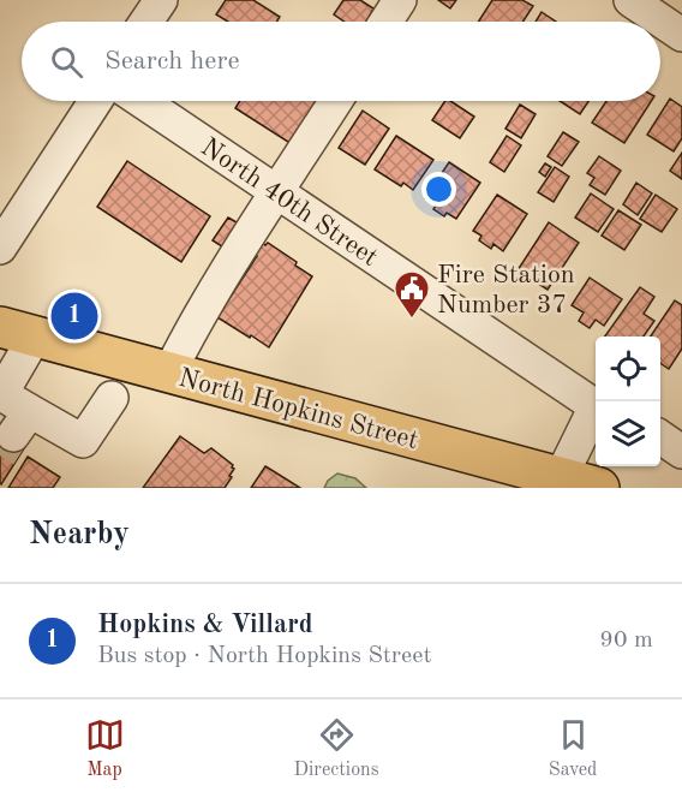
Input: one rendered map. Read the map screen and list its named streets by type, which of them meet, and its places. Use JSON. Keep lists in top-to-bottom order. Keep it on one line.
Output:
{"streets":{"main road":["North Hopkins Street"],"street":["North 40th Street"]},"places":{"public building":["Fire Station Number 37"]},"page":{"search":"Search here","pins":"1","heading":"Nearby","list":[{"mark":"1","name":"Hopkins & Villard","note":"Bus stop · North Hopkins Street","value":"90 m"}],"nav":["Map","Directions","Saved"]}}
